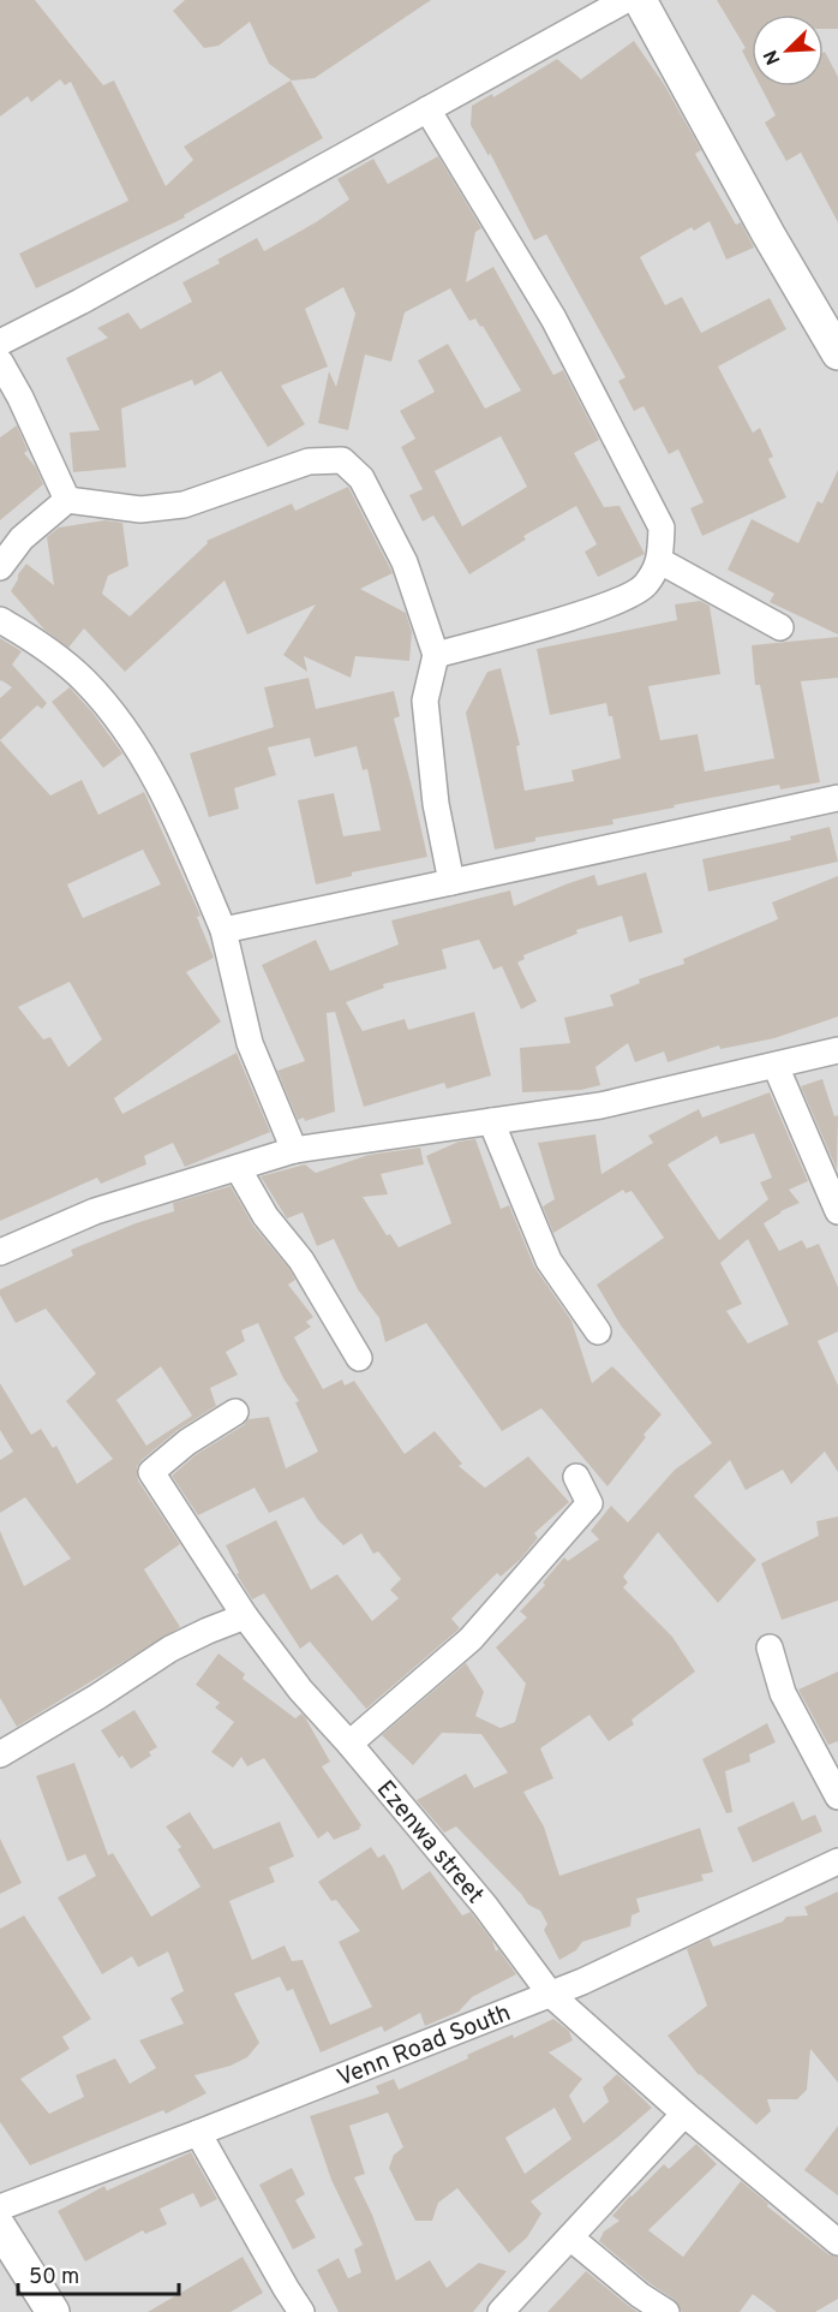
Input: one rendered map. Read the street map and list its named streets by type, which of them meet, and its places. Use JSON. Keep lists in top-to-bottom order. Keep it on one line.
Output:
{"streets":{"street":["Ezenwa street","Venn Road South"]},"crossings":[["Ezenwa street","Venn Road South"]],"scale_bar":"50 m","north":"bottom left"}
